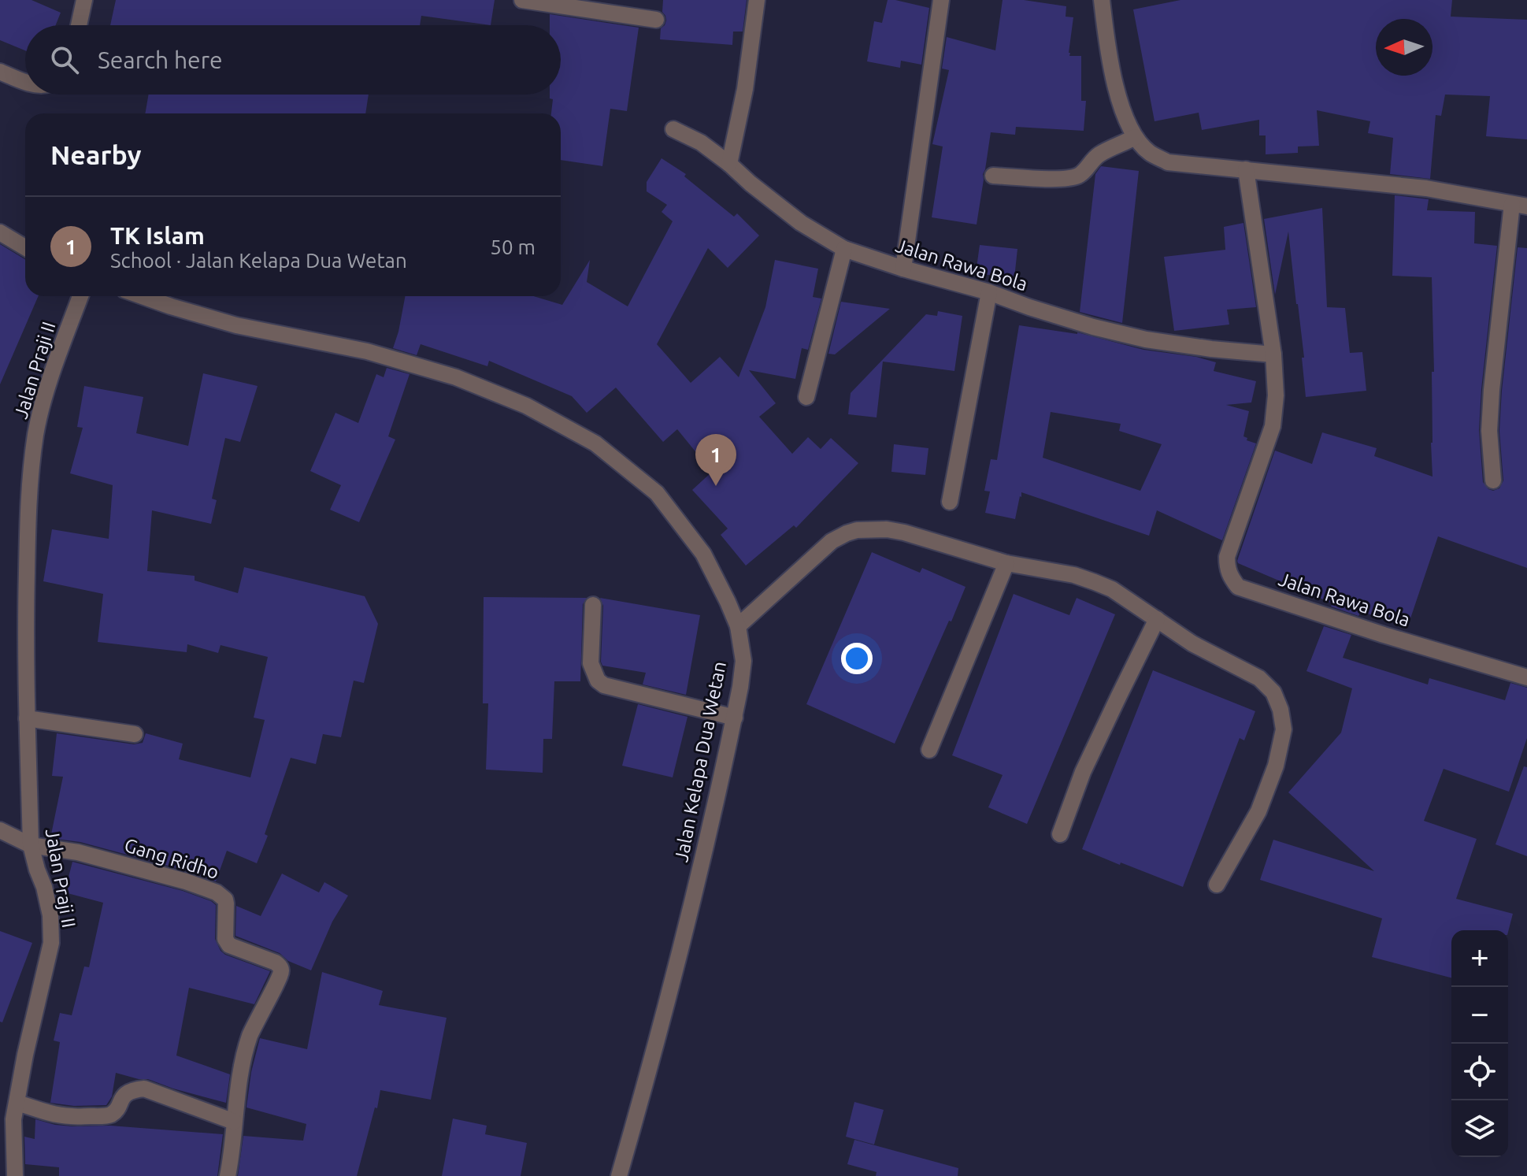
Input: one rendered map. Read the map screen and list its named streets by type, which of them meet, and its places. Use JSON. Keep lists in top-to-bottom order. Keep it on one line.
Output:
{"streets":{"street":["Jalan Rawa Bola","Jalan Praji II","Jalan Kelapa Dua Wetan","Gang Ridho"]},"crossings":[["Jalan Praji II","Gang Ridho"]],"north":"left","page":{"search":"Search here","heading":"Nearby","list":[{"mark":"1","name":"TK Islam","note":"School · Jalan Kelapa Dua Wetan","value":"50 m"}],"pins":"1","map_buttons":["+","−"]}}
